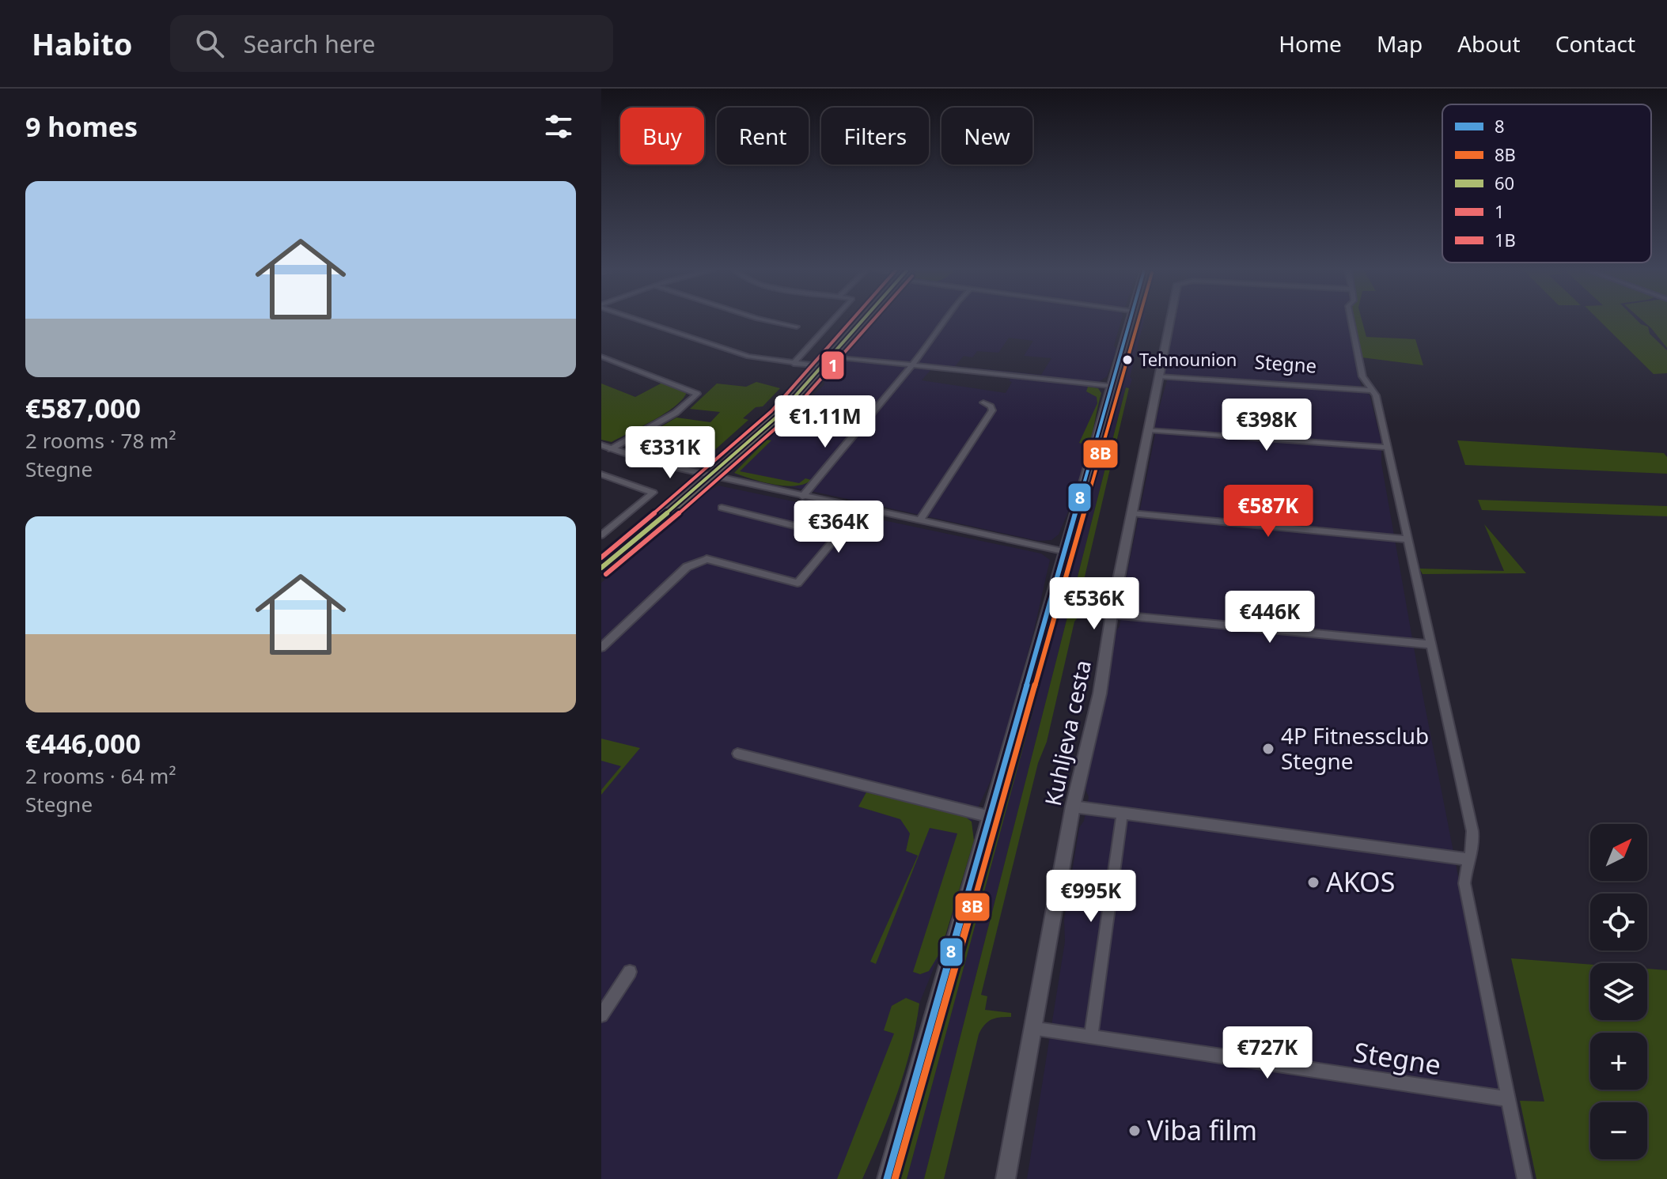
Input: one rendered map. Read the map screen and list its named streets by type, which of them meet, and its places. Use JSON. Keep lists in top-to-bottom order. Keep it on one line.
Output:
{"streets":{"street":["Stegne","Kuhljeva cesta"]},"crossings":[["Stegne","Kuhljeva cesta"]],"places":["Tehnounion","4P Fitnessclub Stegne","AKOS","Viba film"],"lines":["transit line 8","transit line 8B","transit line 60","transit line 1","transit line 1B"],"legend":["8","8B","60","1","1B"],"north":"top right","page":{"header":"Habito","search":"Search here","nav":["Home","Map","About","Contact"],"heading":"9 homes","chip":["Buy","Rent","Filters","New"],"list":[{"name":"€587,000","note":"2 rooms · 78 m² · Stegne"},{"name":"€446,000","note":"2 rooms · 64 m² · Stegne"}],"price":["€1.11M","€398K","€331K","€587K","€364K","€536K","€446K","€995K","€727K"],"map_buttons":["+","−"]}}
